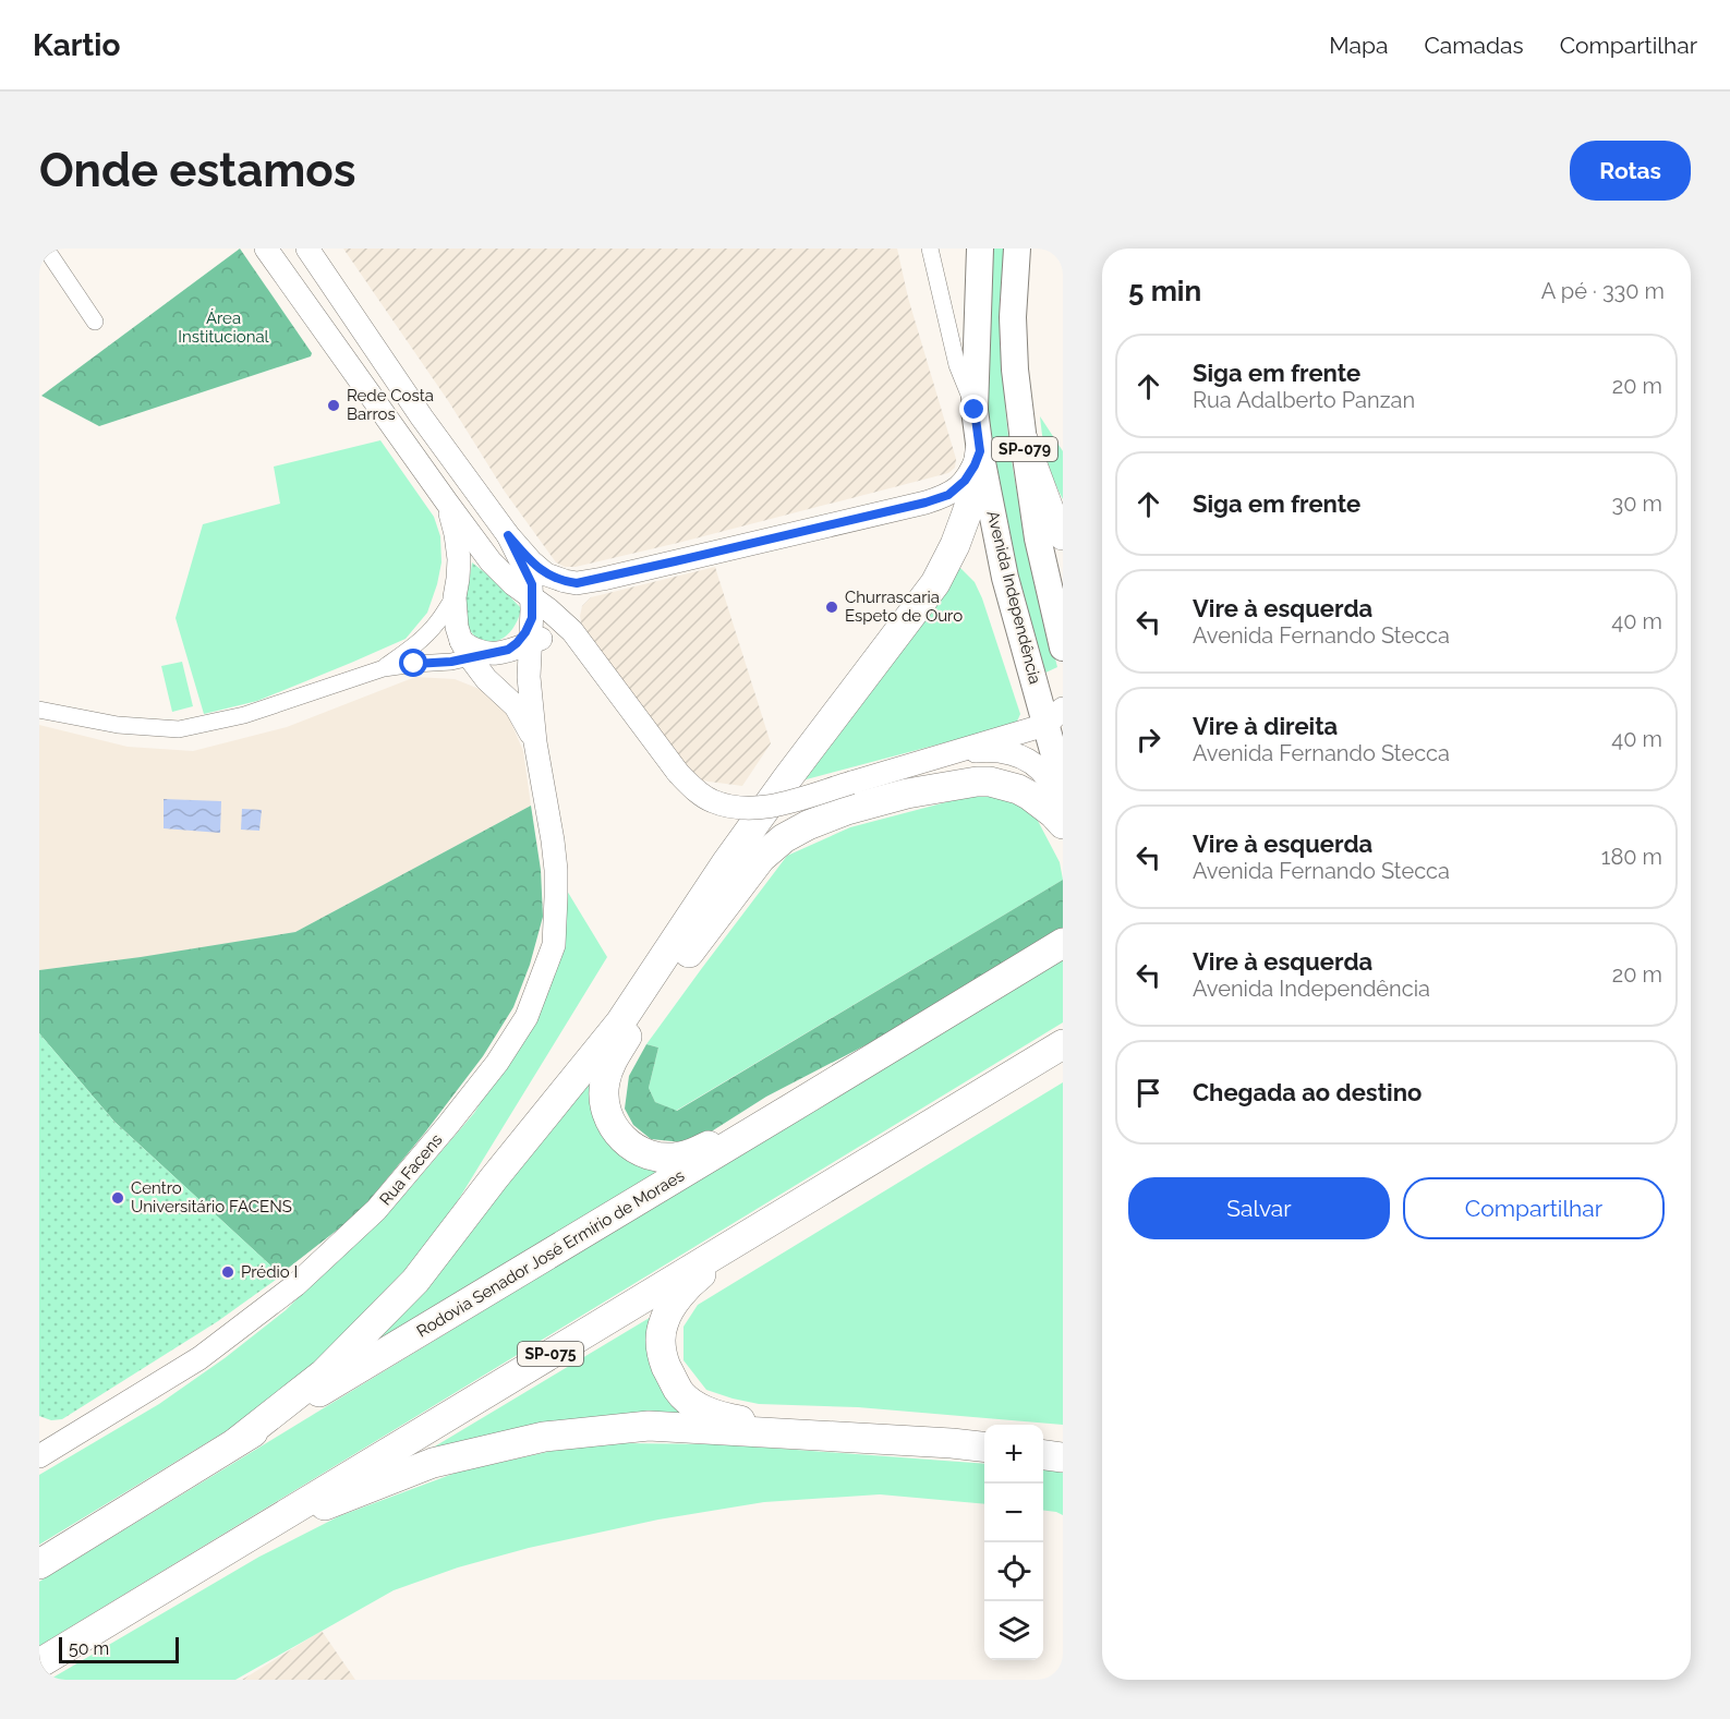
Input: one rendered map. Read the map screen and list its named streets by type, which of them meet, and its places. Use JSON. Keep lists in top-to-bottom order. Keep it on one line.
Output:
{"streets":{"highway":["Rodovia Senador José Ermírio de Moraes","SP-075"],"main road":["SP-079","Avenida Independência","Rua Facens"]},"parks":["Área Institucional"],"places":["Rede Costa Barros","Churrascaria Espeto de Ouro","Centro Universitário FACENS","Prédio I"],"scale_bar":"50 m","page":{"header":"Kartio","nav":["Mapa","Camadas","Compartilhar"],"buttons":["Rotas",["Salvar","Compartilhar"]],"title":"Onde estamos","heading":["5 min","A pé · 330 m"],"list":[["Siga em frente","Rua Adalberto Panzan","20 m"],["Siga em frente","30 m"],["Vire à esquerda","Avenida Fernando Stecca","40 m"],["Vire à direita","Avenida Fernando Stecca","40 m"],["Vire à esquerda","Avenida Fernando Stecca","180 m"],["Vire à esquerda","Avenida Independência","20 m"],"Chegada ao destino"],"map_buttons":["+","−"],"scale":"50 m"}}
